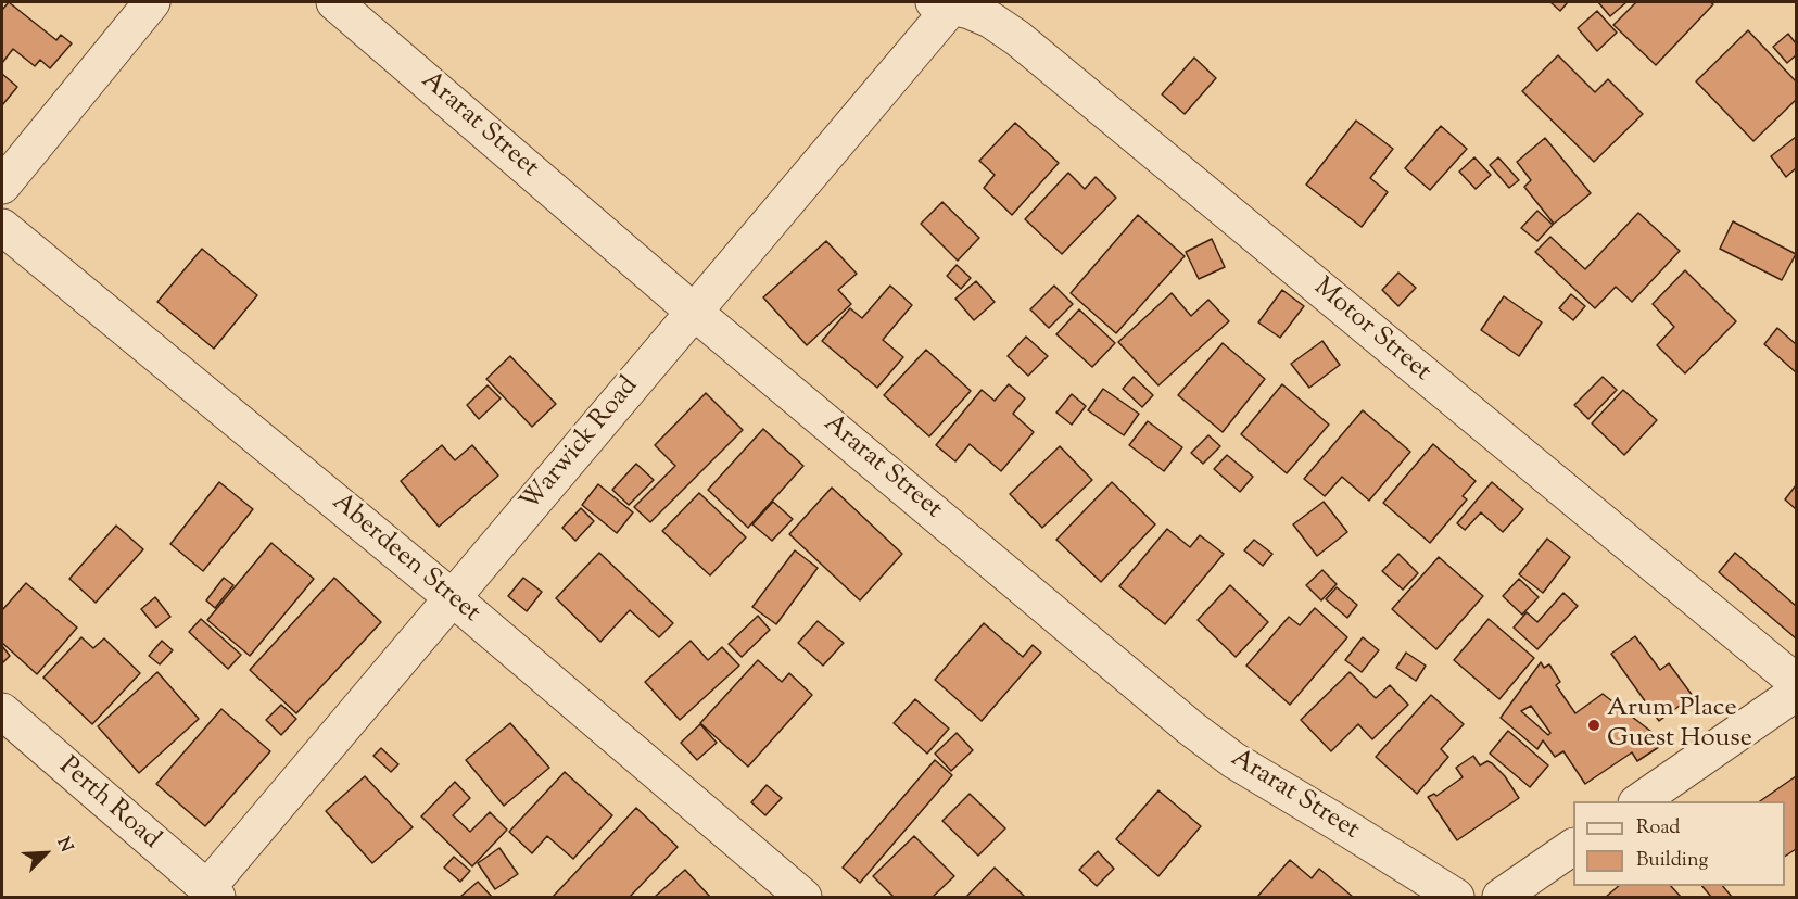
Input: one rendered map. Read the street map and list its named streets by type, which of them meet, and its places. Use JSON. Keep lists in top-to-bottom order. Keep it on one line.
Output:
{"streets":{"street":["Ararat Street","Motor Street","Warwick Road","Aberdeen Street","Perth Road"]},"crossings":[["Ararat Street","Warwick Road"],["Motor Street","Warwick Road"],["Warwick Road","Aberdeen Street"],["Warwick Road","Perth Road"]],"places":["Arum Place Guest House"],"legend":["Road","Building"],"north":"top right"}
